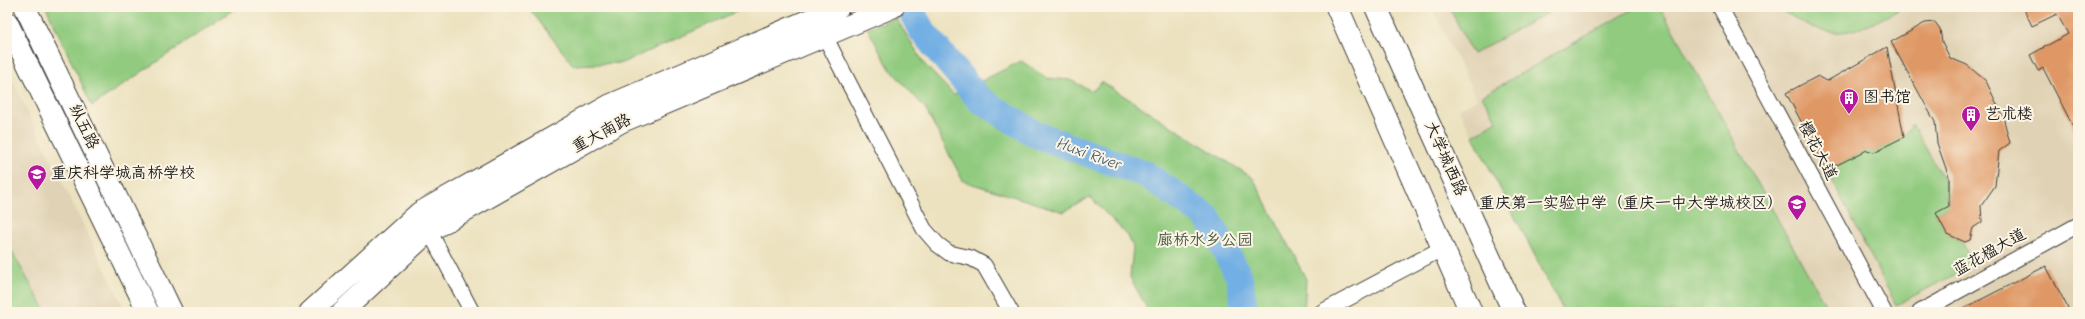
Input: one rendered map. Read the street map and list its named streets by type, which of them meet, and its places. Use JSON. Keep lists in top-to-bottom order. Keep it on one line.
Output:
{"streets":{"main road":["纵五路","重大南路","大学城西路"],"street":["樱花大道","蓝花楹大道"]},"water":["Huxi River"],"parks":["廊桥水乡公园"],"places":{"building":["图书馆","艺术楼"],"school or university":["重庆科学城高桥学校","重庆第一实验中学（重庆一中大学城校区）"]}}
